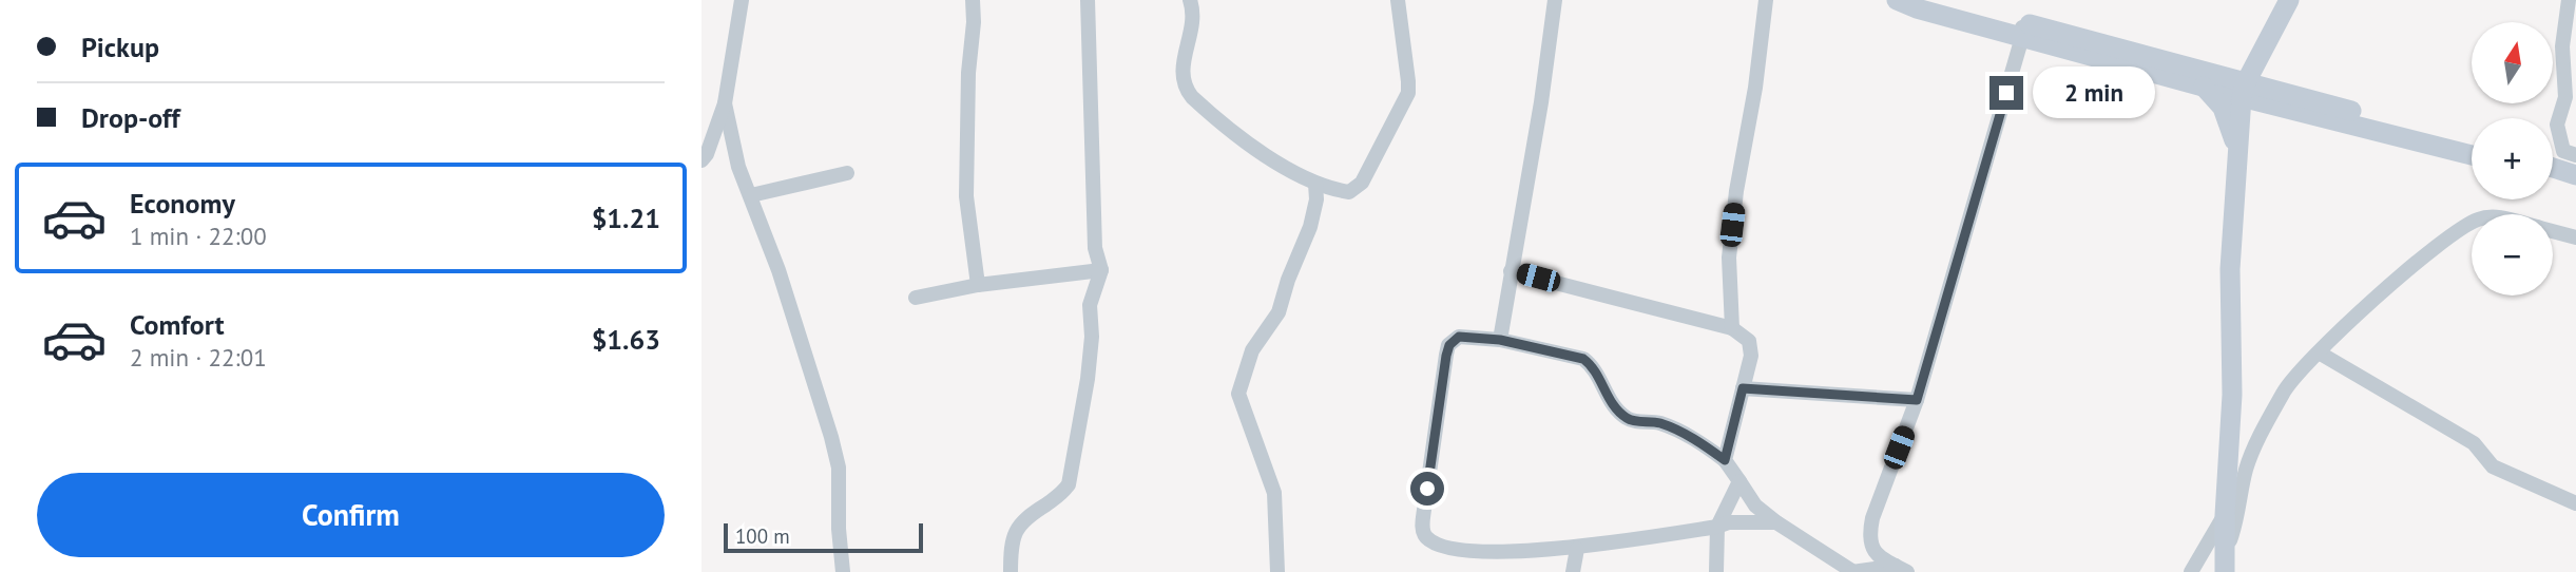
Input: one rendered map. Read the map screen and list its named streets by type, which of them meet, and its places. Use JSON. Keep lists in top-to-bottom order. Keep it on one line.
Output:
{"scale_bar":"100 m","north":"top","page":{"banner":["Pickup","Drop-off"],"map_buttons":["+","−"],"bubble":"2 min","list":[{"name":"Economy","note":"1 min · 22:00","value":"$1.21"},{"name":"Comfort","note":"2 min · 22:01","value":"$1.63"}],"buttons":"Confirm","scale":"100 m"}}
